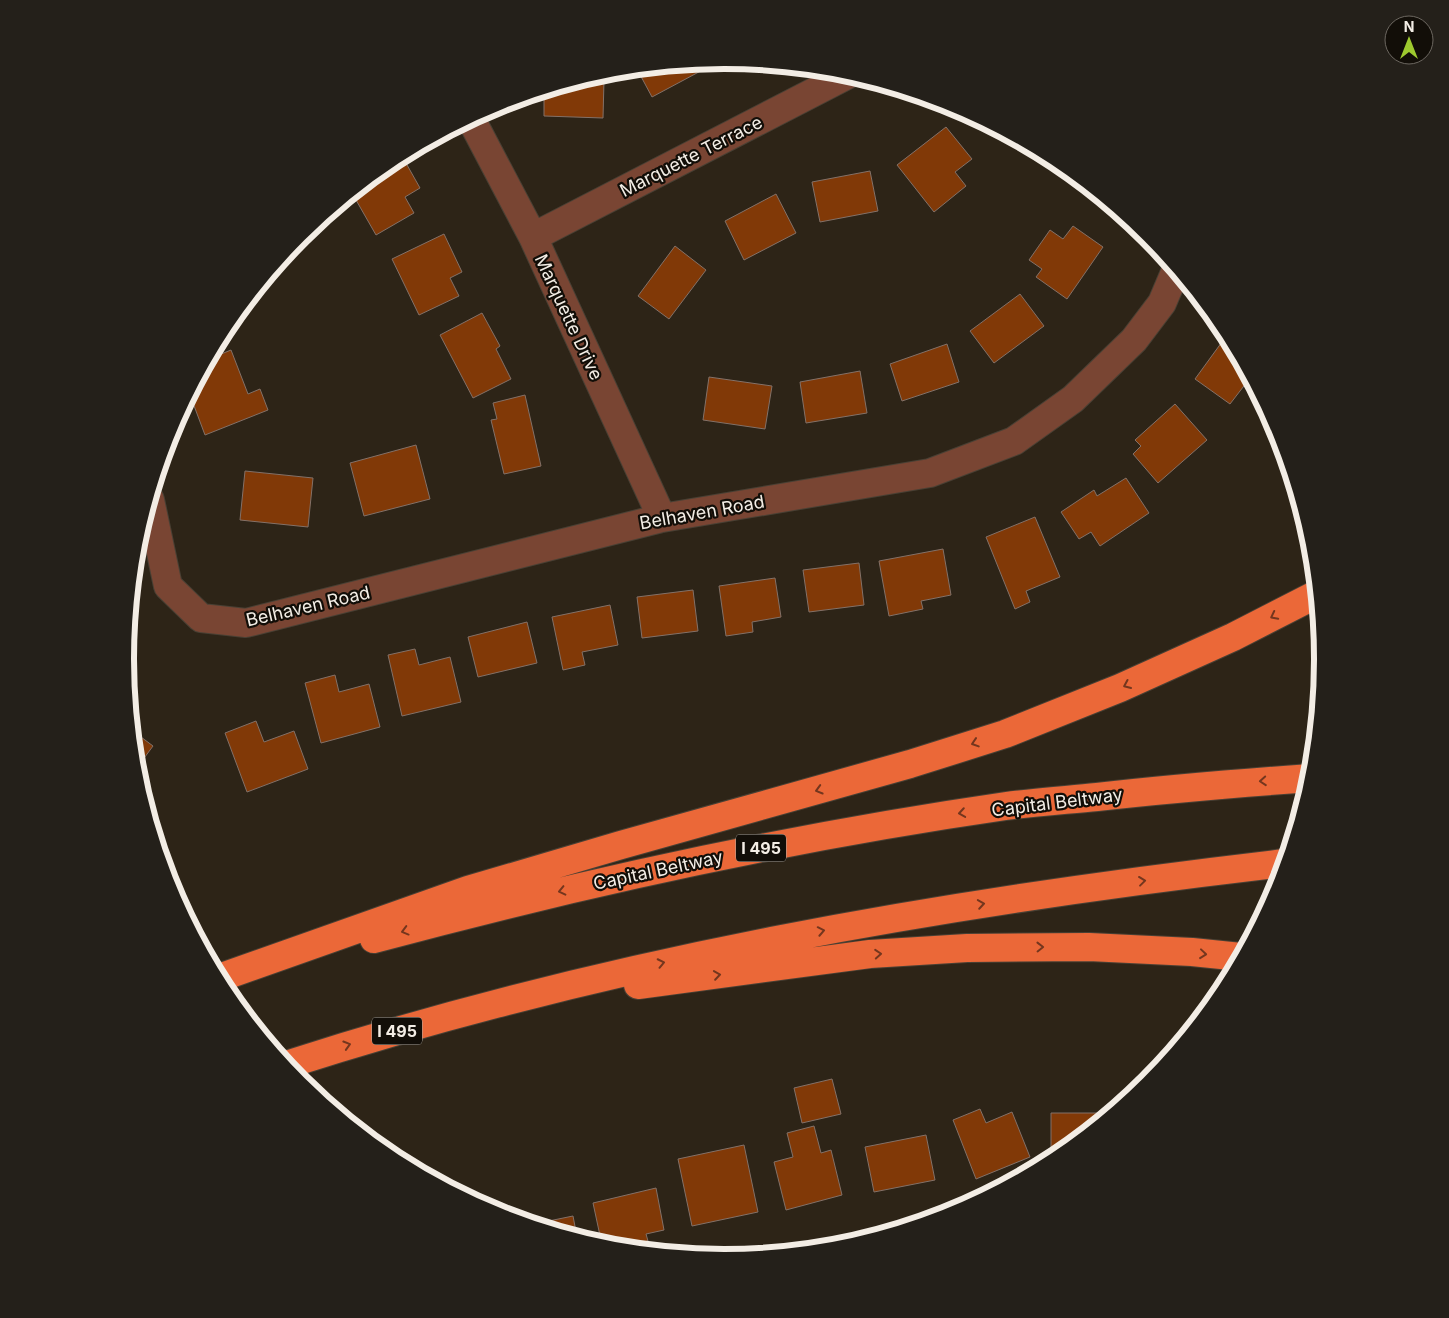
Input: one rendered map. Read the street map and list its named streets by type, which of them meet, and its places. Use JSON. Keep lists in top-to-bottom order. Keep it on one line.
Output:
{"streets":{"highway":["Capital Beltway","I 495"],"street":["Marquette Terrace","Marquette Drive","Belhaven Road"]},"crossings":[["Marquette Terrace","Marquette Drive"],["Marquette Drive","Belhaven Road"]],"north":"top"}
